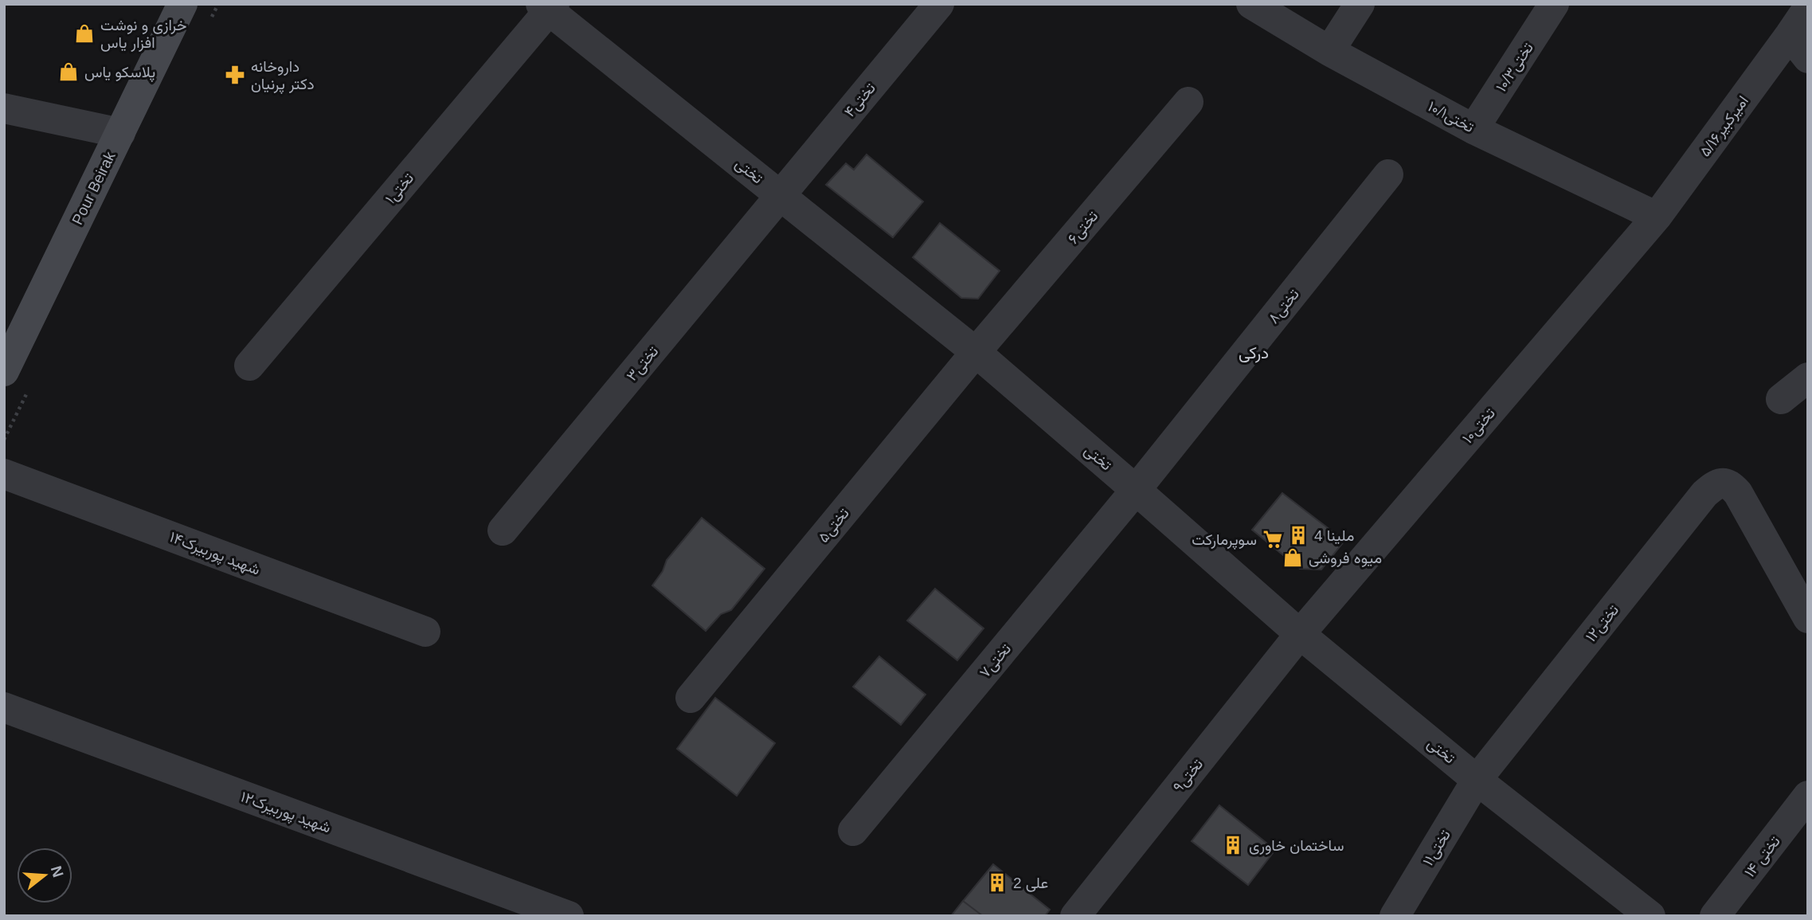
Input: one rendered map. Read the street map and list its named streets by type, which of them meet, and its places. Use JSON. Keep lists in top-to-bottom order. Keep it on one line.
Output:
{"streets":{"street":["تختی۱۰/۳","تختی۴","تختی۱۰/۱","امیرکبیر۵/۱۶","تختی","Pour Beirak","تختی۱","تختی۶","تختی۸","تختی۳","تختی۱۰","تختی۵","شهید پوربیرک۱۴","تختی۱۲","تختی۷","تختی۹","شهید پوربیرک۱۲","تختی۱۱","تختی ۱۴"]},"crossings":[["تختی۱۰/۳","تختی۱۰/۱"],["تختی۴","تختی"],["تختی۴","تختی۳"],["تختی۱۰/۱","امیرکبیر۵/۱۶"],["تختی۱۰/۱","تختی۱۰"],["امیرکبیر۵/۱۶","تختی۱۰"],["تختی","تختی۱"],["تختی","تختی۶"],["تختی","تختی۸"],["تختی","تختی۳"],["تختی","تختی۱۰"],["تختی","تختی۵"],["تختی","تختی۱۲"],["تختی","تختی۷"],["تختی","تختی۹"],["تختی","تختی۱۱"],["تختی۶","تختی۵"],["تختی۸","تختی۷"],["تختی۱۰","تختی۹"],["تختی۱۲","تختی۱۱"]],"districts":["درکی"],"places":{"shop":["خرازی و نوشت افزار یاس","پلاسکو یاس","میوه فروشی"],"pharmacy":["داروخانه دکتر پرنیان"],"building":["ملینا 4","ساختمان خاوری","علی 2"],"supermarket":["سوپرمارکت"]},"north":"right"}
